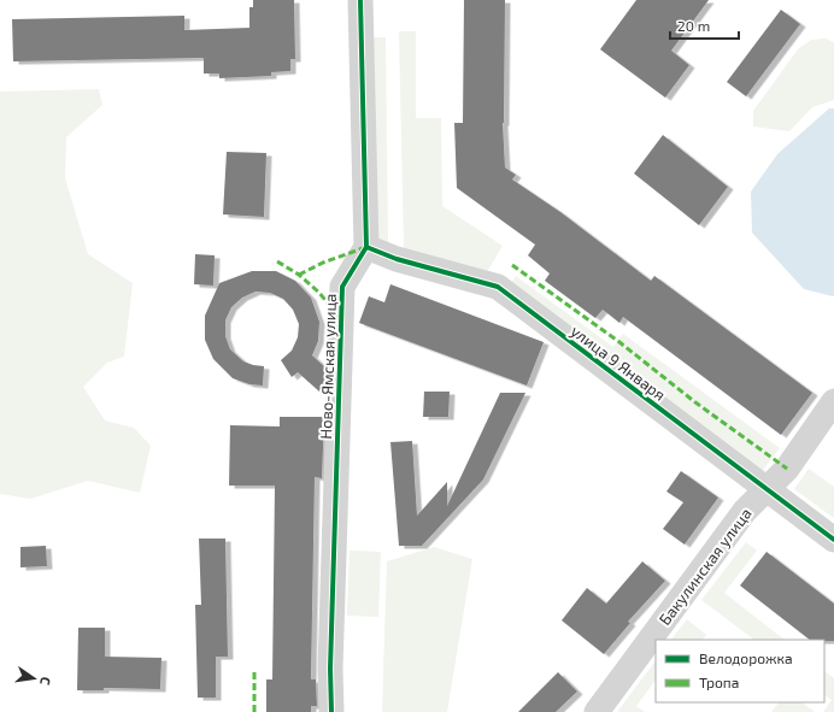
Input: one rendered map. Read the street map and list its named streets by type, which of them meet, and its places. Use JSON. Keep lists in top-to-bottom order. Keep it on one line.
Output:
{"streets":{"street":["улица 9 Января","Ново-Ямская улица","Бакулинская улица"]},"crossings":[["улица 9 Января","Ново-Ямская улица"],["улица 9 Января","Бакулинская улица"]],"legend":["Велодорожка","Тропа"],"scale_bar":"20 m","north":"right"}
